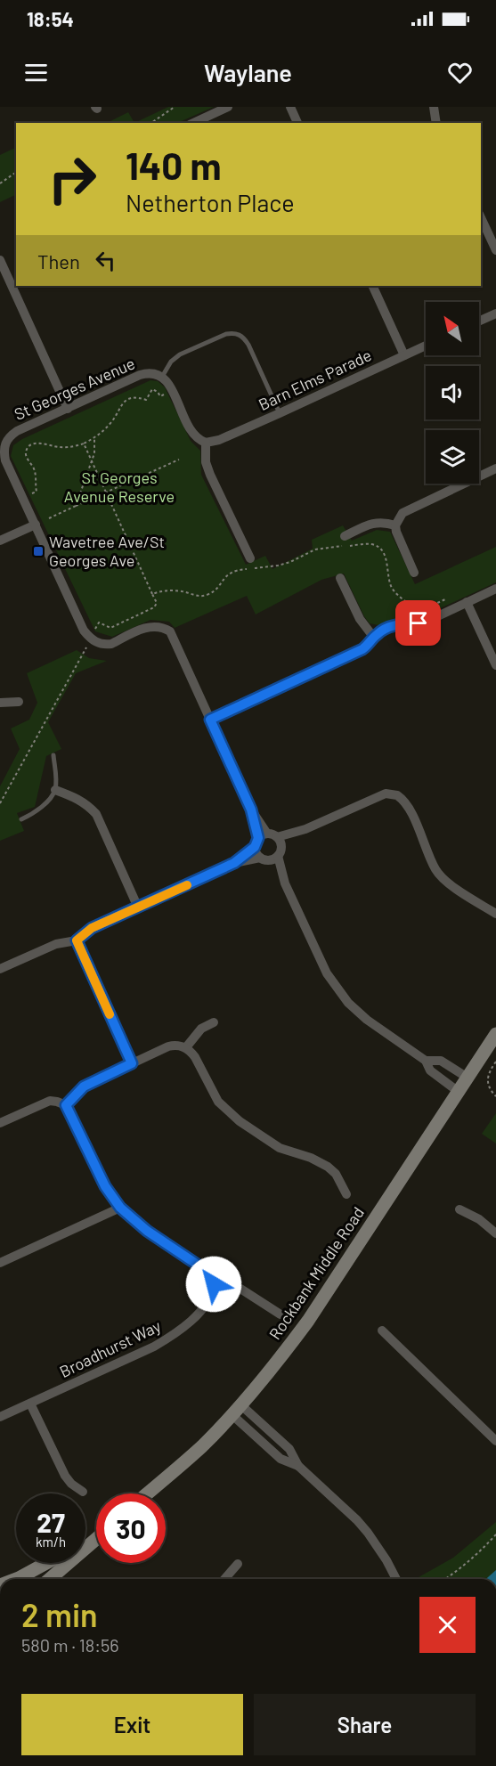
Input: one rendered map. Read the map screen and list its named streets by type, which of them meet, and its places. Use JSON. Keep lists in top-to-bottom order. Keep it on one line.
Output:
{"streets":{"street":["Barn Elms Parade","St Georges Avenue","Rockbank Middle Road","Broadhurst Way"]},"crossings":[["Barn Elms Parade","St Georges Avenue"]],"parks":["St Georges Avenue Reserve"],"places":{"transit":["Wavetree Ave/St Georges Ave"]},"north":"top left","page":{"status":"18:54","header":"Waylane","turn":["140 m","Netherton Place"],"then":"Then","speed":"27 km/h","limit":"30","heading":["2 min","580 m · 18:56"],"buttons":["Exit","Share"]}}
